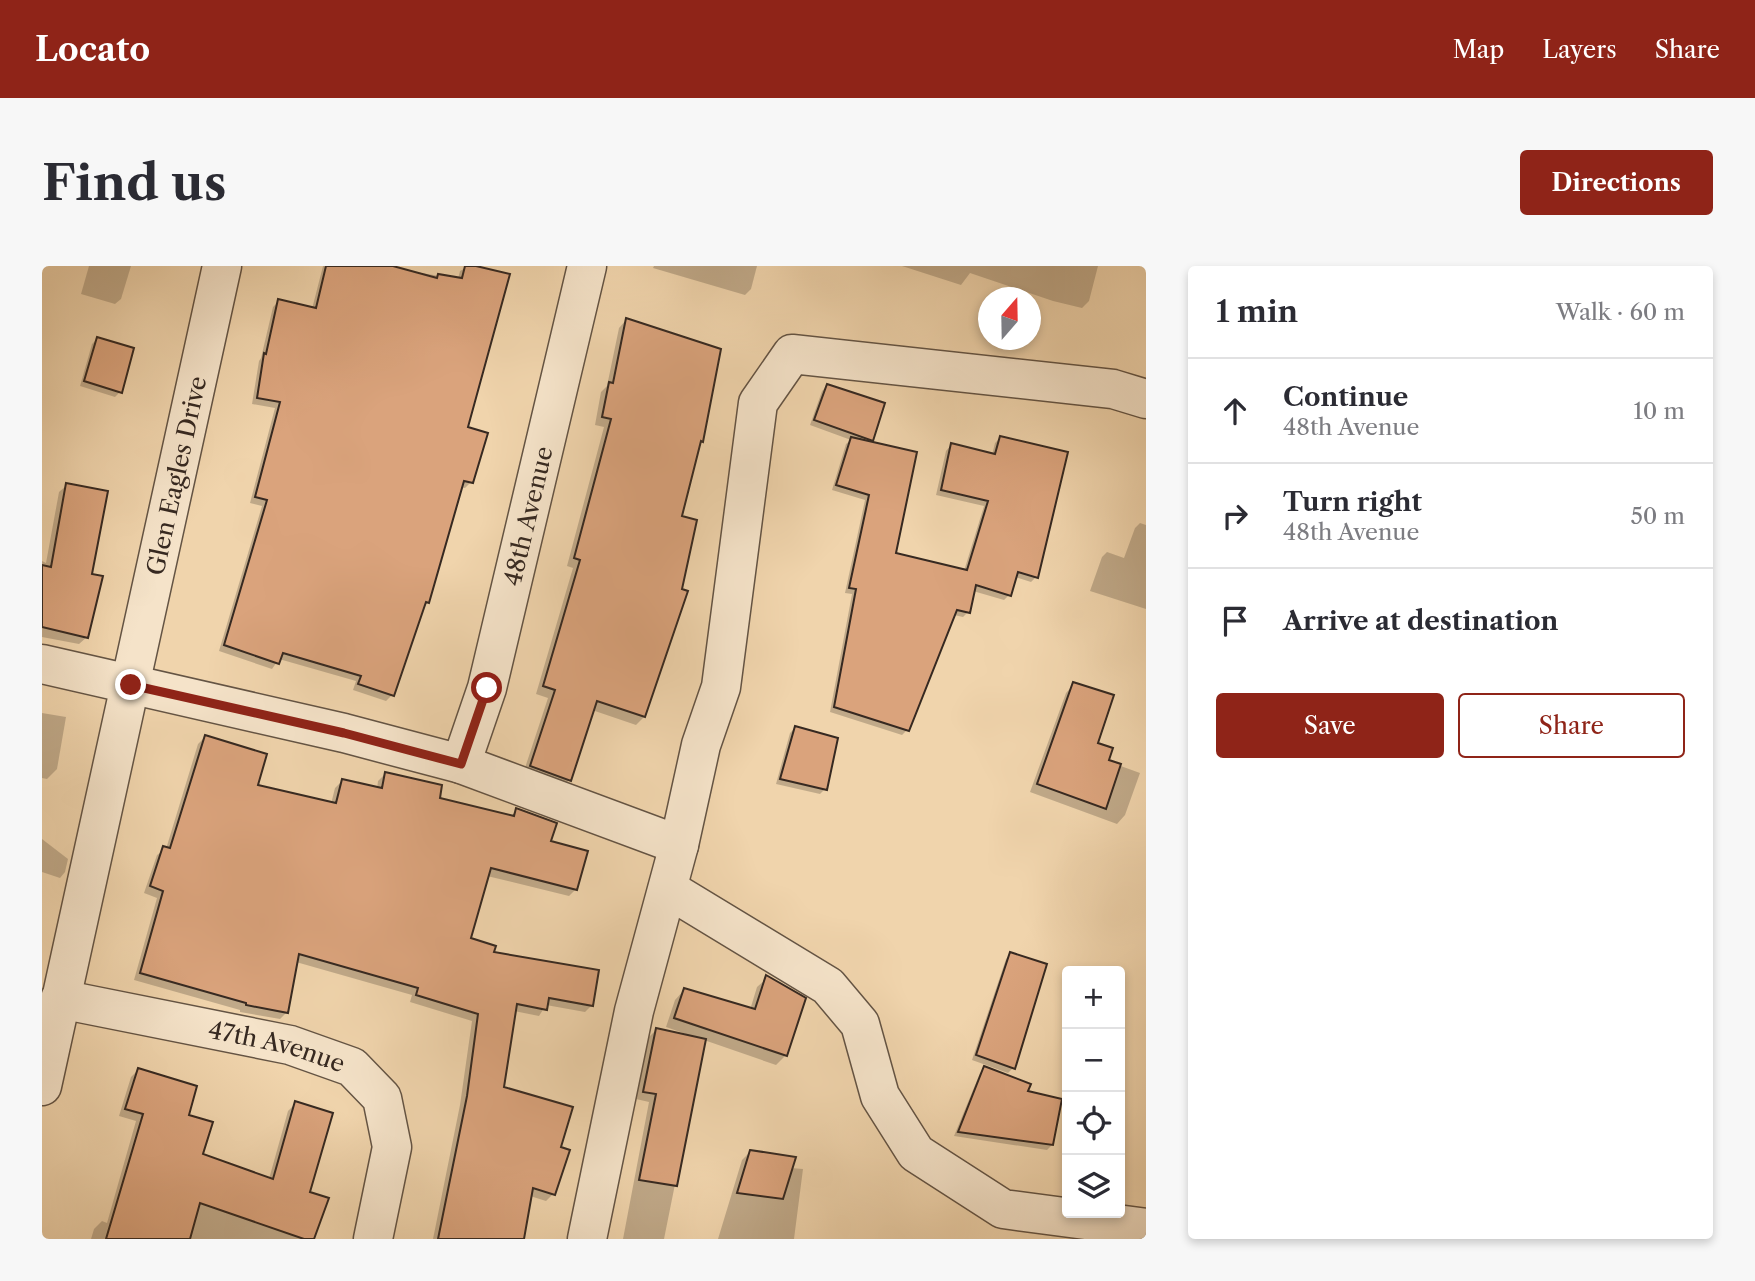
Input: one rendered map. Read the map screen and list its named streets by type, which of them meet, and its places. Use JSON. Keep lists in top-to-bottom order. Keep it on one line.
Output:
{"streets":{"street":["Glen Eagles Drive","48th Avenue","47th Avenue"]},"crossings":[["Glen Eagles Drive","47th Avenue"]],"north":"top","page":{"header":"Locato","nav":["Map","Layers","Share"],"buttons":["Directions",["Save","Share"]],"title":"Find us","heading":["1 min","Walk · 60 m"],"list":[["Continue","48th Avenue","10 m"],["Turn right","48th Avenue","50 m"],"Arrive at destination"],"map_buttons":["+","−"]}}
